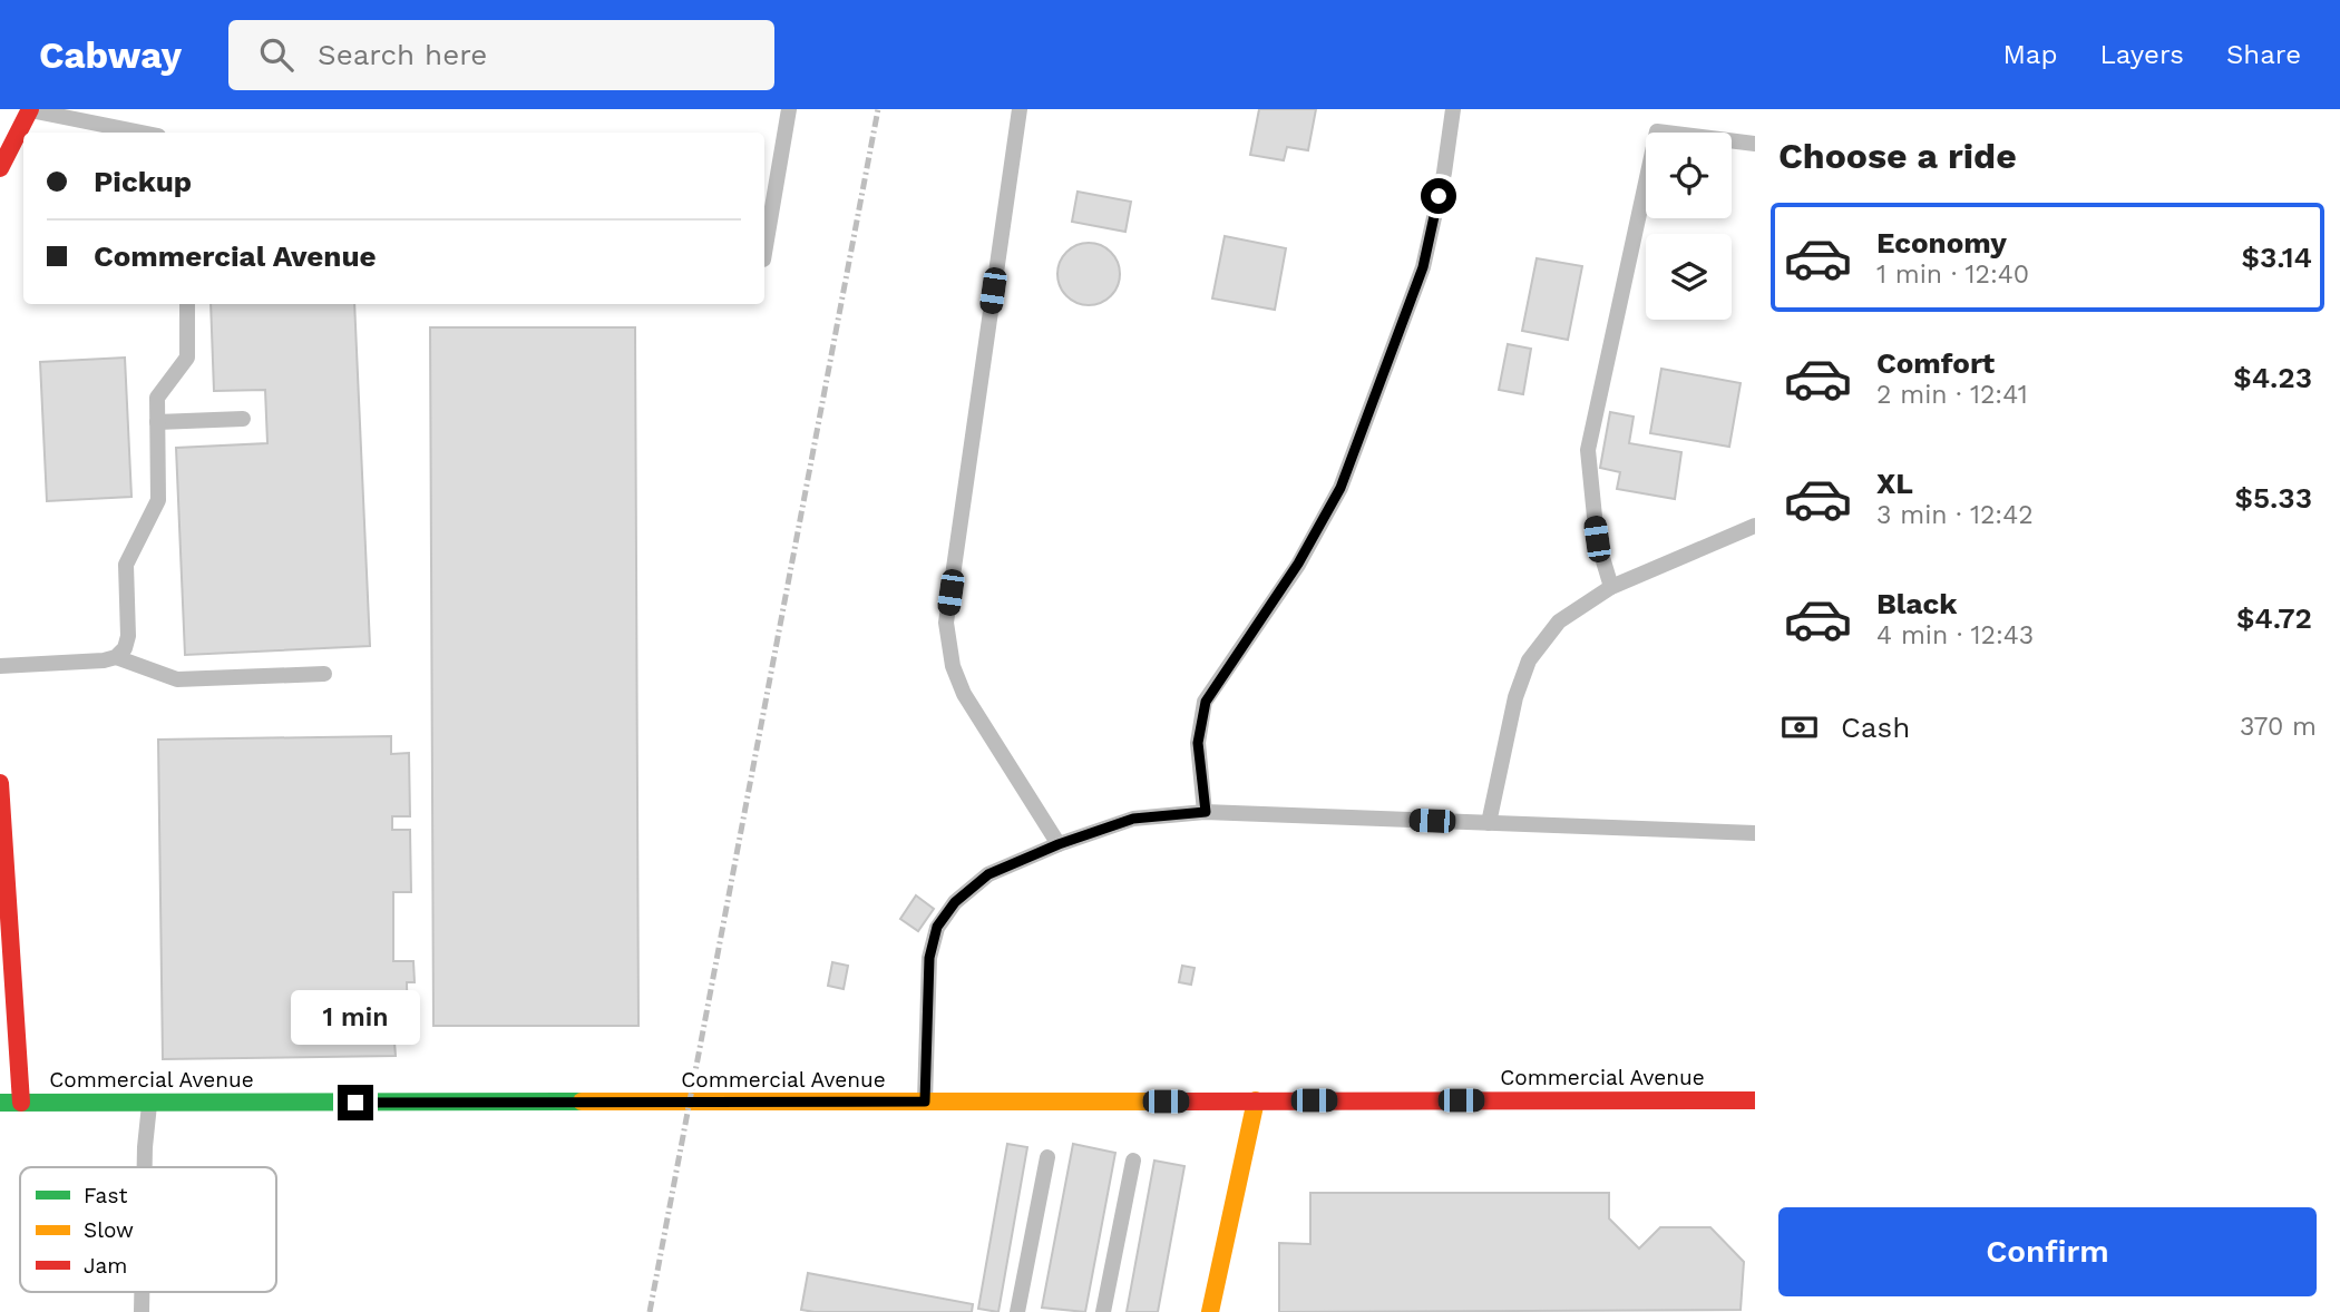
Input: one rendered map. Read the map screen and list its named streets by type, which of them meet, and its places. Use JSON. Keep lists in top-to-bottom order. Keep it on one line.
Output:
{"streets":{"street":["Commercial Avenue"]},"legend":["Fast","Slow","Jam"],"page":{"header":"Cabway","search":"Search here","nav":["Map","Layers","Share"],"heading":"Choose a ride","banner":["Pickup","Commercial Avenue"],"list":[{"name":"Economy","note":"1 min · 12:40","value":"$3.14"},{"name":"Comfort","note":"2 min · 12:41","value":"$4.23"},{"name":"XL","note":"3 min · 12:42","value":"$5.33"},{"name":"Black","note":"4 min · 12:43","value":"$4.72"}],"pay":["Cash","370 m"],"bubble":"1 min","buttons":"Confirm"}}
